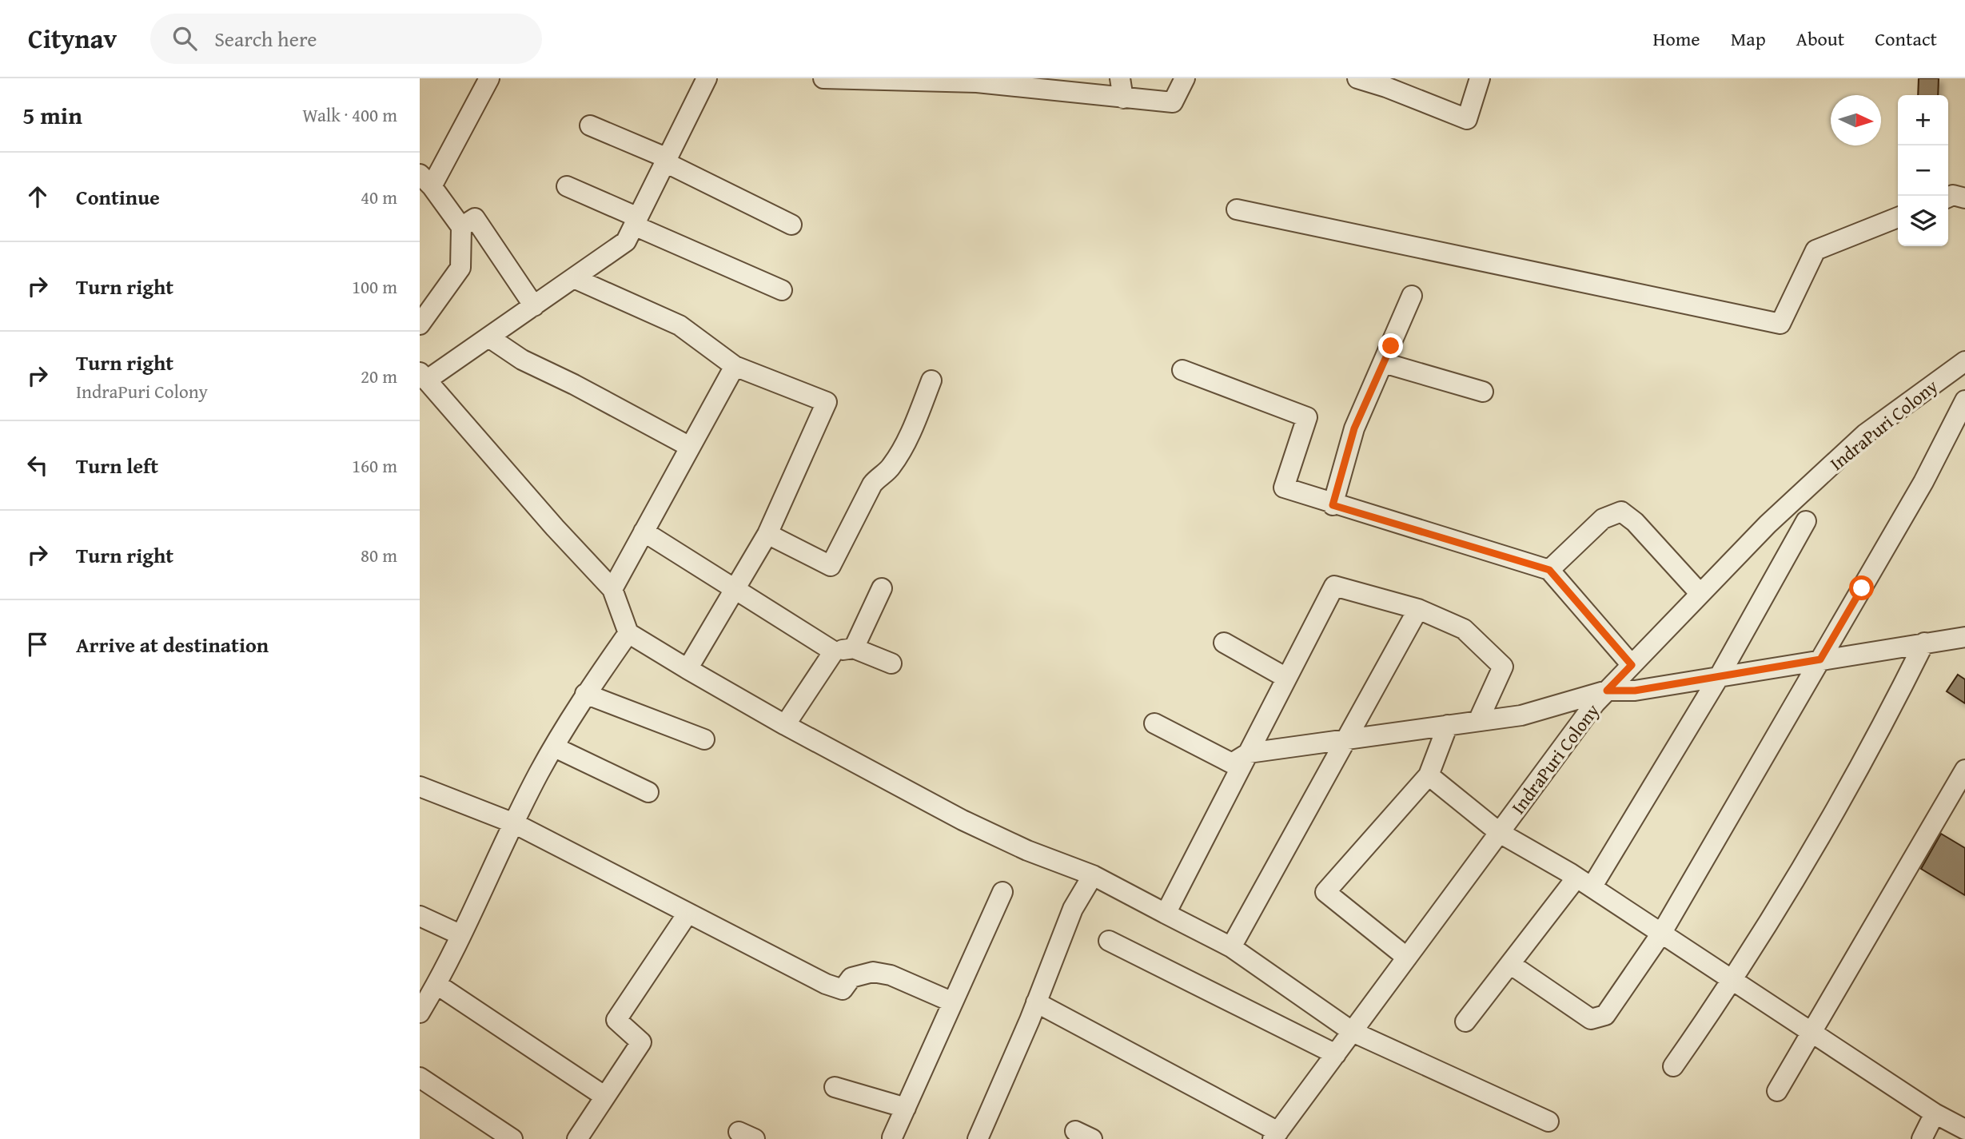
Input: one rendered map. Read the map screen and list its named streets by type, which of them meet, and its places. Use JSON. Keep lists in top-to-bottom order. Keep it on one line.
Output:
{"streets":{"street":["IndraPuri Colony"]},"north":"right","page":{"header":"Citynav","search":"Search here","nav":["Home","Map","About","Contact"],"heading":["5 min","Walk · 400 m"],"map_buttons":["+","−"],"list":[["Continue","40 m"],["Turn right","100 m"],["Turn right","IndraPuri Colony","20 m"],["Turn left","160 m"],["Turn right","80 m"],"Arrive at destination"]}}
